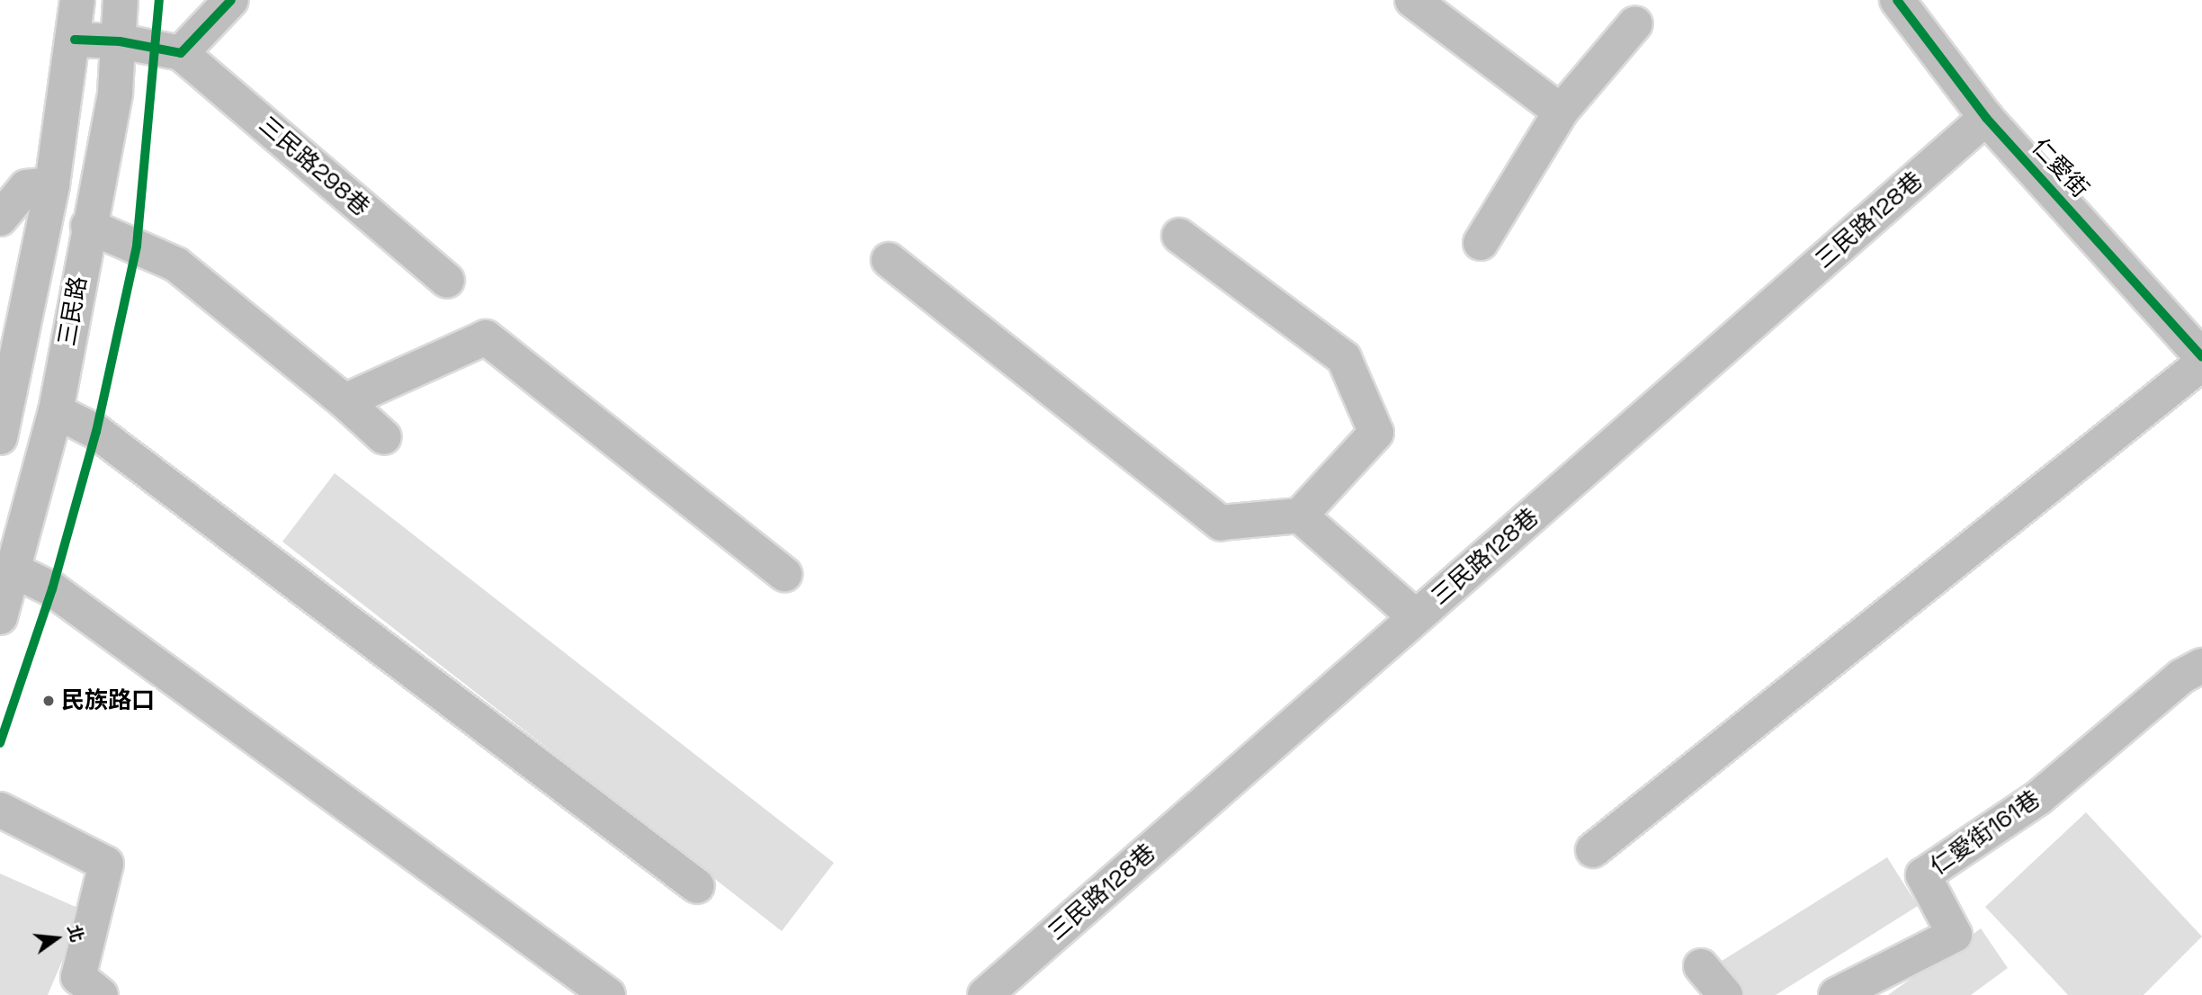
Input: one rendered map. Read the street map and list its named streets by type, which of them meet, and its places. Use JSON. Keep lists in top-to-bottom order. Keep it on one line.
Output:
{"streets":{"main road":["三民路298巷","仁愛街","三民路128巷","三民路","仁愛街161巷"]},"crossings":[["仁愛街","三民路128巷"]],"places":["民族路口"],"north":"right"}
